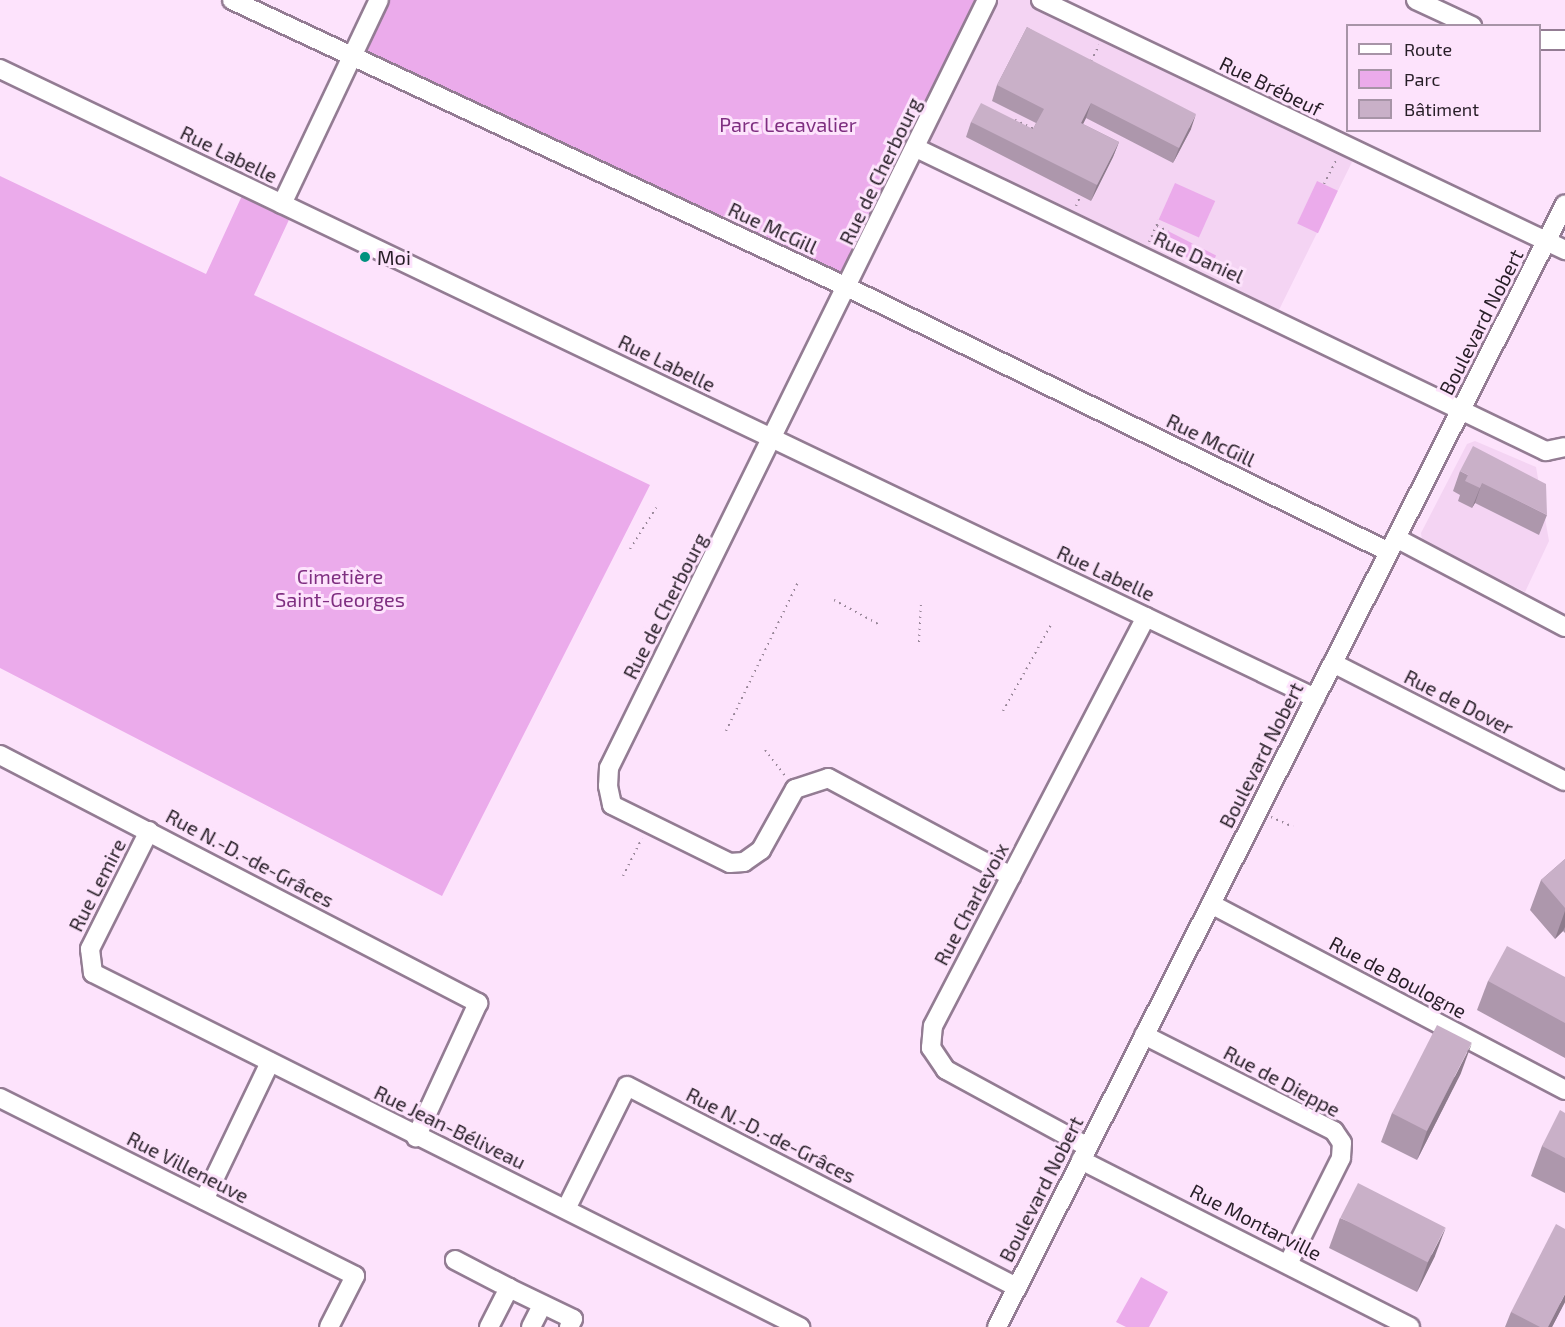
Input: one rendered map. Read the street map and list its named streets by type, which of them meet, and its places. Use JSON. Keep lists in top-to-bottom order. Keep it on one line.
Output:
{"streets":{"street":["Rue Brébeuf","Rue Labelle","Rue de Cherbourg","Rue McGill","Rue Daniel","Boulevard Nobert","Rue de Dover","Rue N.-D.-de-Grâces","Rue Lemire","Rue Charlevoix","Rue de Boulogne","Rue de Dieppe","Rue Jean-Béliveau","Rue Villeneuve","Rue Montarville"]},"crossings":[["Rue Brébeuf","Boulevard Nobert"],["Rue Labelle","Rue de Cherbourg"],["Rue Labelle","Boulevard Nobert"],["Rue Labelle","Rue Charlevoix"],["Rue de Cherbourg","Rue McGill"],["Rue de Cherbourg","Rue Daniel"],["Rue McGill","Boulevard Nobert"],["Rue Daniel","Boulevard Nobert"],["Boulevard Nobert","Rue de Dover"],["Boulevard Nobert","Rue N.-D.-de-Grâces"],["Boulevard Nobert","Rue Charlevoix"],["Boulevard Nobert","Rue de Boulogne"],["Boulevard Nobert","Rue de Dieppe"],["Boulevard Nobert","Rue Montarville"],["Rue N.-D.-de-Grâces","Rue Lemire"],["Rue N.-D.-de-Grâces","Rue Jean-Béliveau"],["Rue Lemire","Rue Jean-Béliveau"],["Rue Charlevoix","Rue Montarville"],["Rue de Dieppe","Rue Montarville"]],"parks":["Parc Lecavalier","Cimetière Saint-Georges"],"places":["Moi"],"legend":["Route","Parc","Bâtiment"]}
